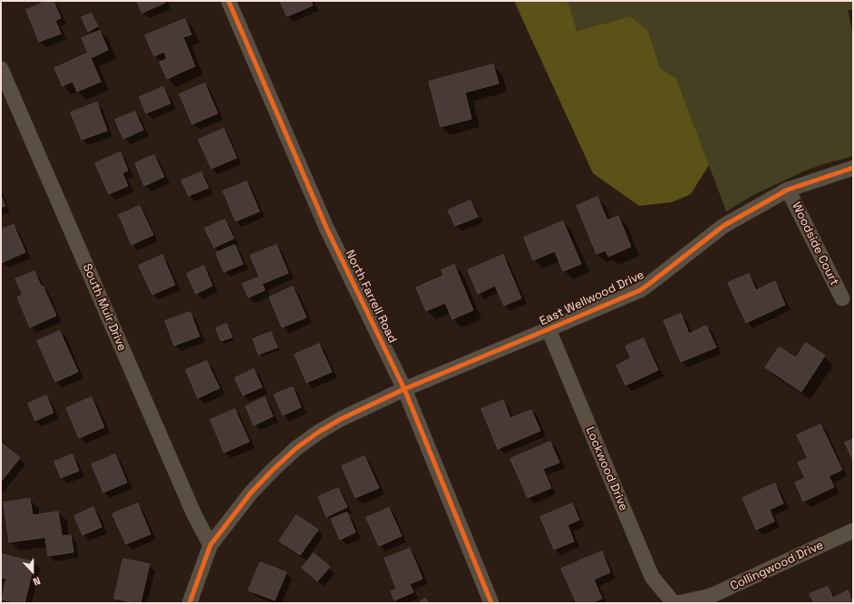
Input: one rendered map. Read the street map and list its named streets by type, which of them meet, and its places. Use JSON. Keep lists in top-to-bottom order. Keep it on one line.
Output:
{"streets":{"street":["Woodside Court","North Farrell Road","East Wellwood Drive","South Muir Drive","Lockwood Drive","Collingwood Drive"]},"crossings":[["Woodside Court","East Wellwood Drive"],["North Farrell Road","East Wellwood Drive"],["East Wellwood Drive","South Muir Drive"],["East Wellwood Drive","Lockwood Drive"]],"north":"bottom"}
